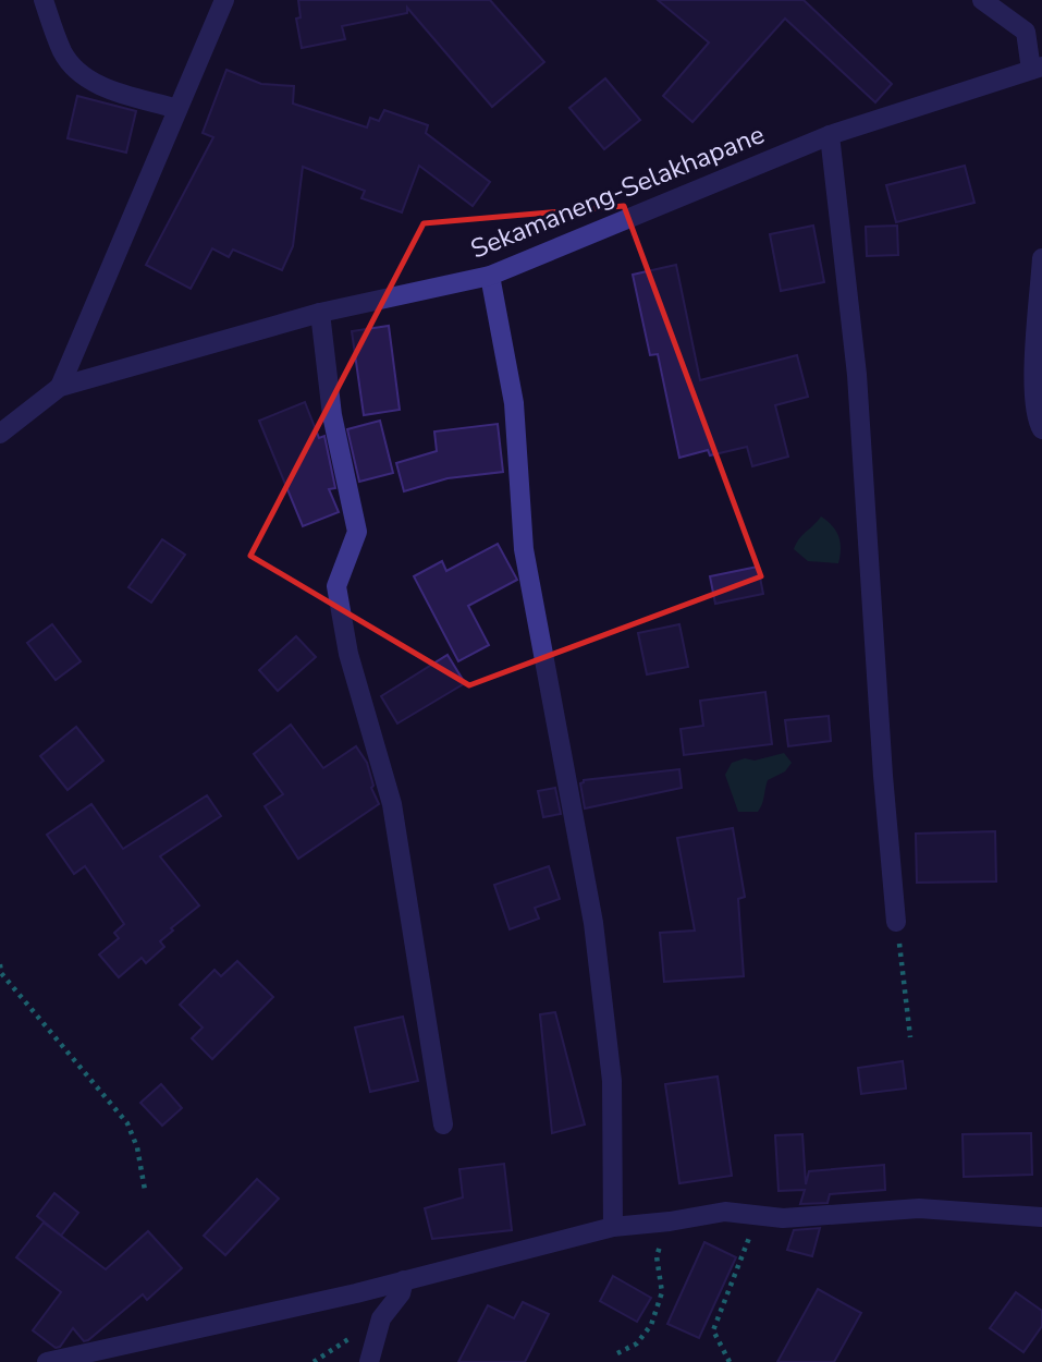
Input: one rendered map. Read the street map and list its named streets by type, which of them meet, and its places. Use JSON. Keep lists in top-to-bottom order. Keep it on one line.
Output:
{"streets":{"street":["Sekamaneng-Selakhapane"]}}
